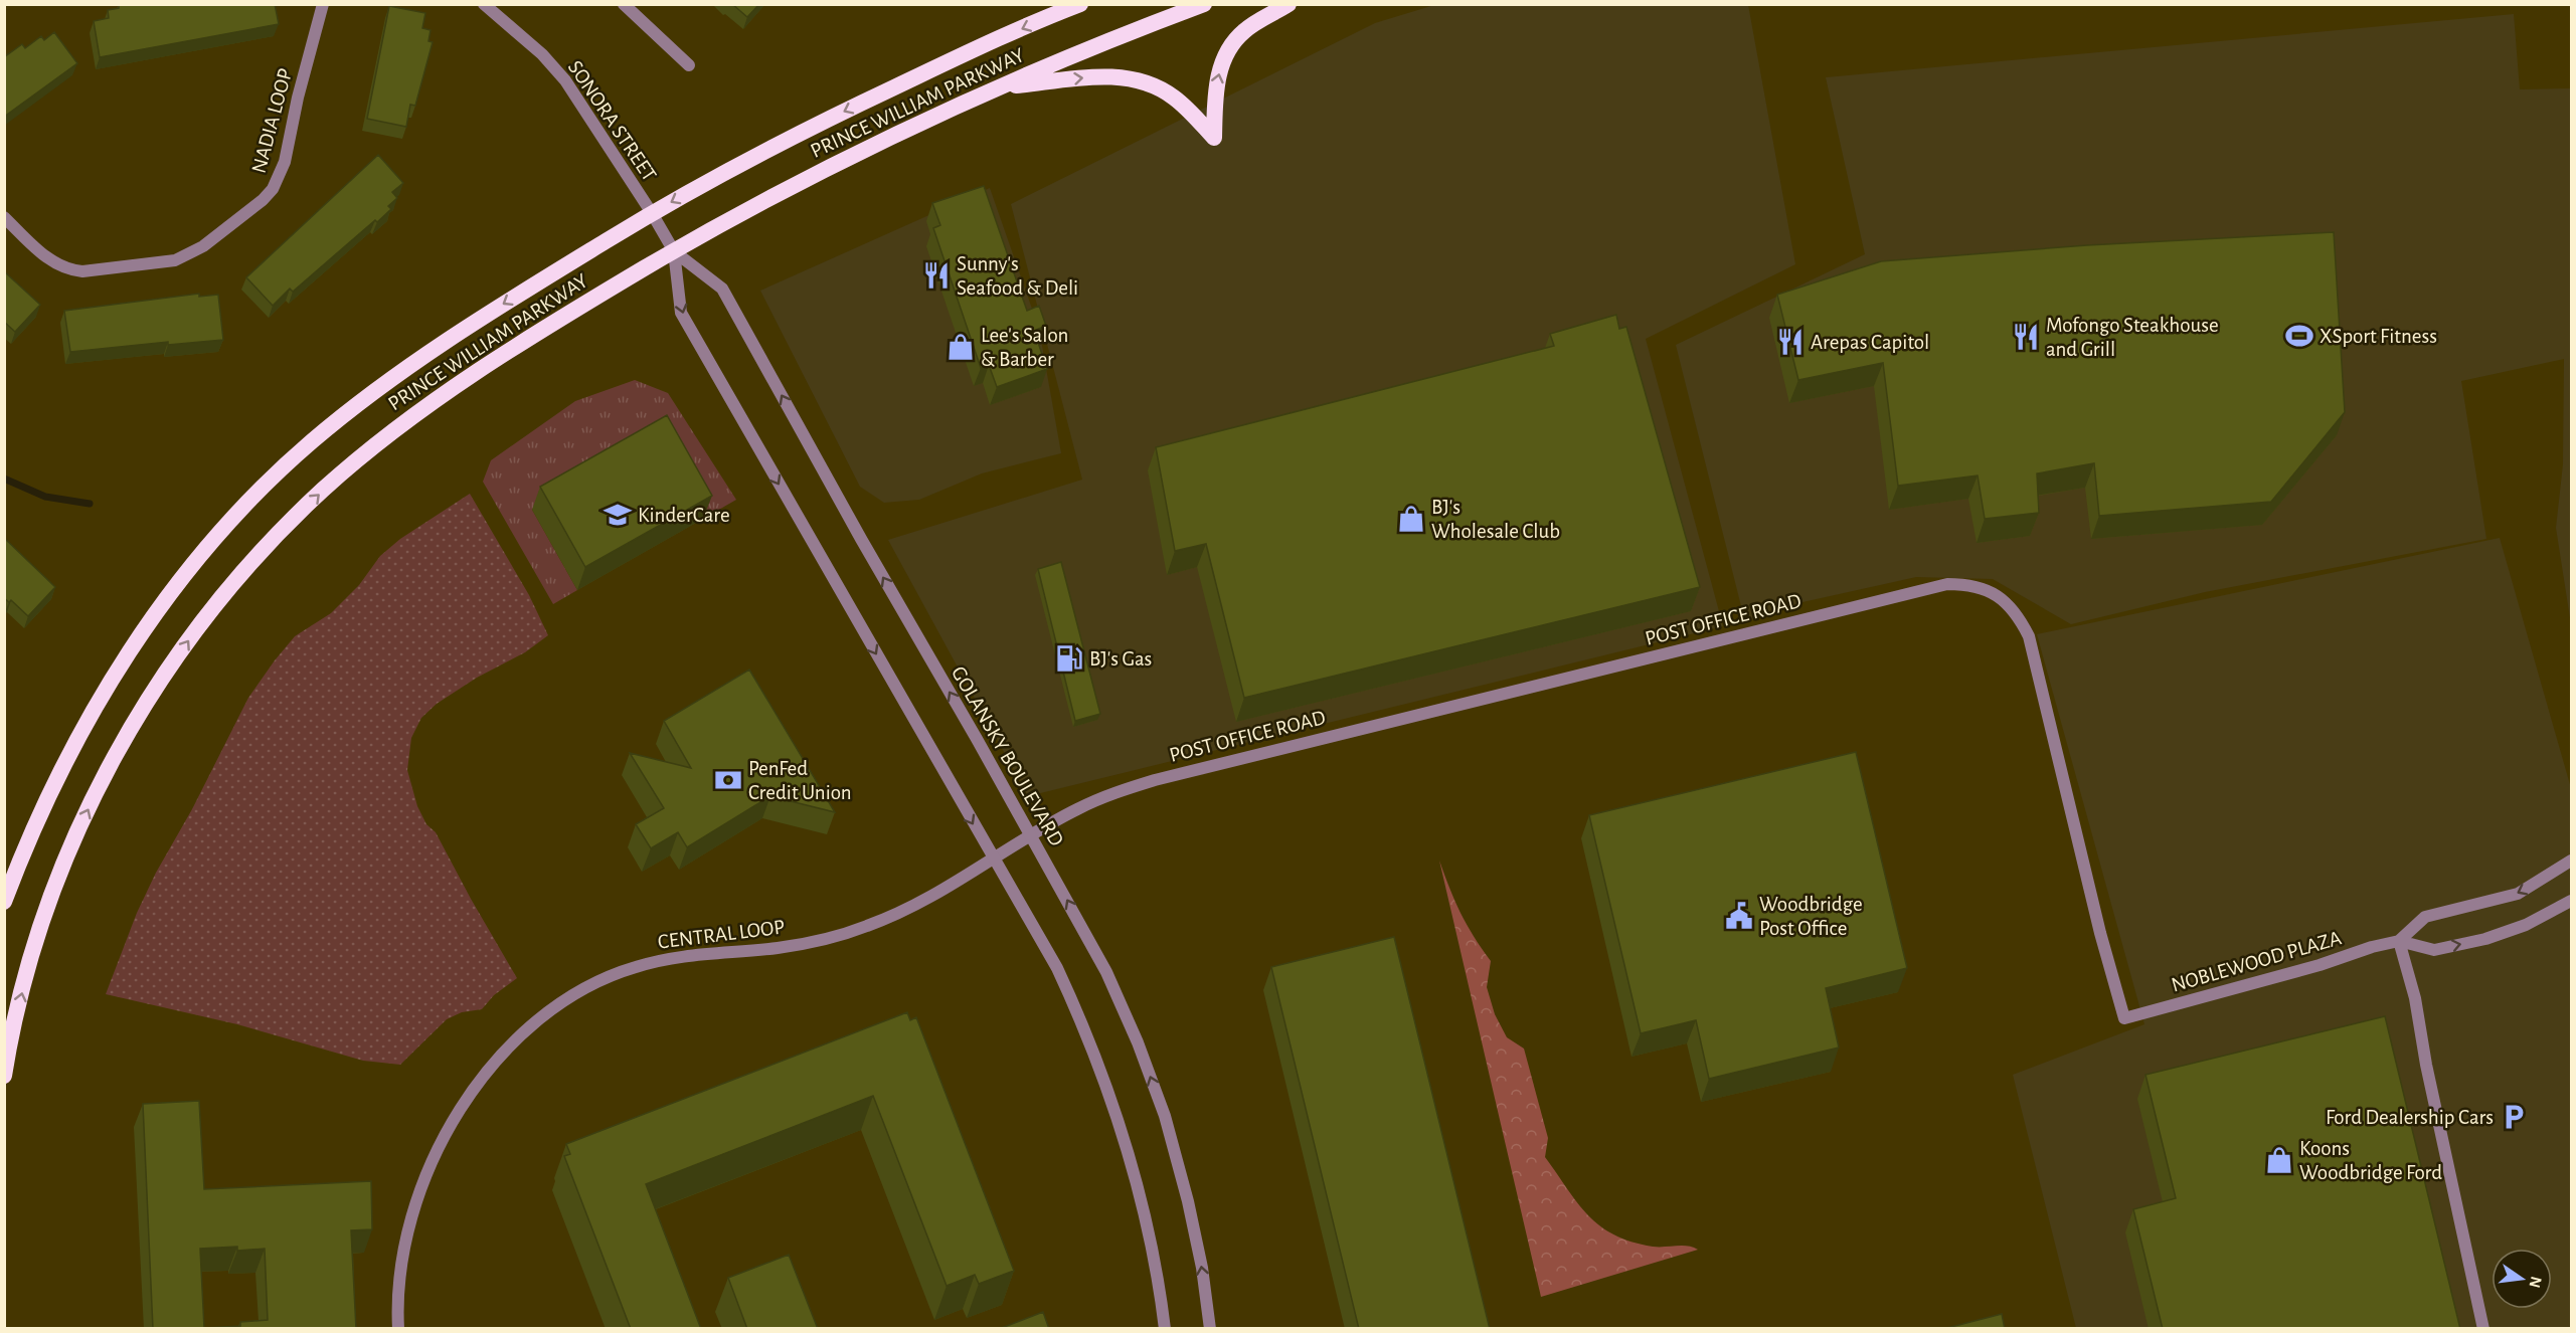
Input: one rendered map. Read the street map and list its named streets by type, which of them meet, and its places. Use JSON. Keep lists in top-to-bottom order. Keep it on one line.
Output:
{"streets":{"highway":["PRINCE WILLIAM PARKWAY"],"street":["NADIA LOOP","SONORA STREET","POST OFFICE ROAD","GOLANSKY BOULEVARD","CENTRAL LOOP","NOBLEWOOD PLAZA"]},"crossings":[["PRINCE WILLIAM PARKWAY","SONORA STREET"],["PRINCE WILLIAM PARKWAY","GOLANSKY BOULEVARD"],["SONORA STREET","GOLANSKY BOULEVARD"],["POST OFFICE ROAD","GOLANSKY BOULEVARD"],["POST OFFICE ROAD","CENTRAL LOOP"],["POST OFFICE ROAD","NOBLEWOOD PLAZA"],["GOLANSKY BOULEVARD","CENTRAL LOOP"]],"places":{"restaurant":["Sunny's Seafood & Deli","Mofongo Steakhouse and Grill","Arepas Capitol"],"sports":["XSport Fitness"],"shop":["Lee's Salon & Barber","BJ's Wholesale Club","Koons Woodbridge Ford"],"school or university":["KinderCare"],"fuel station":["BJ's Gas"],"bank":["PenFed Credit Union"],"public building":["Woodbridge Post Office"],"parking":["Ford Dealership Cars"]},"north":"right"}
